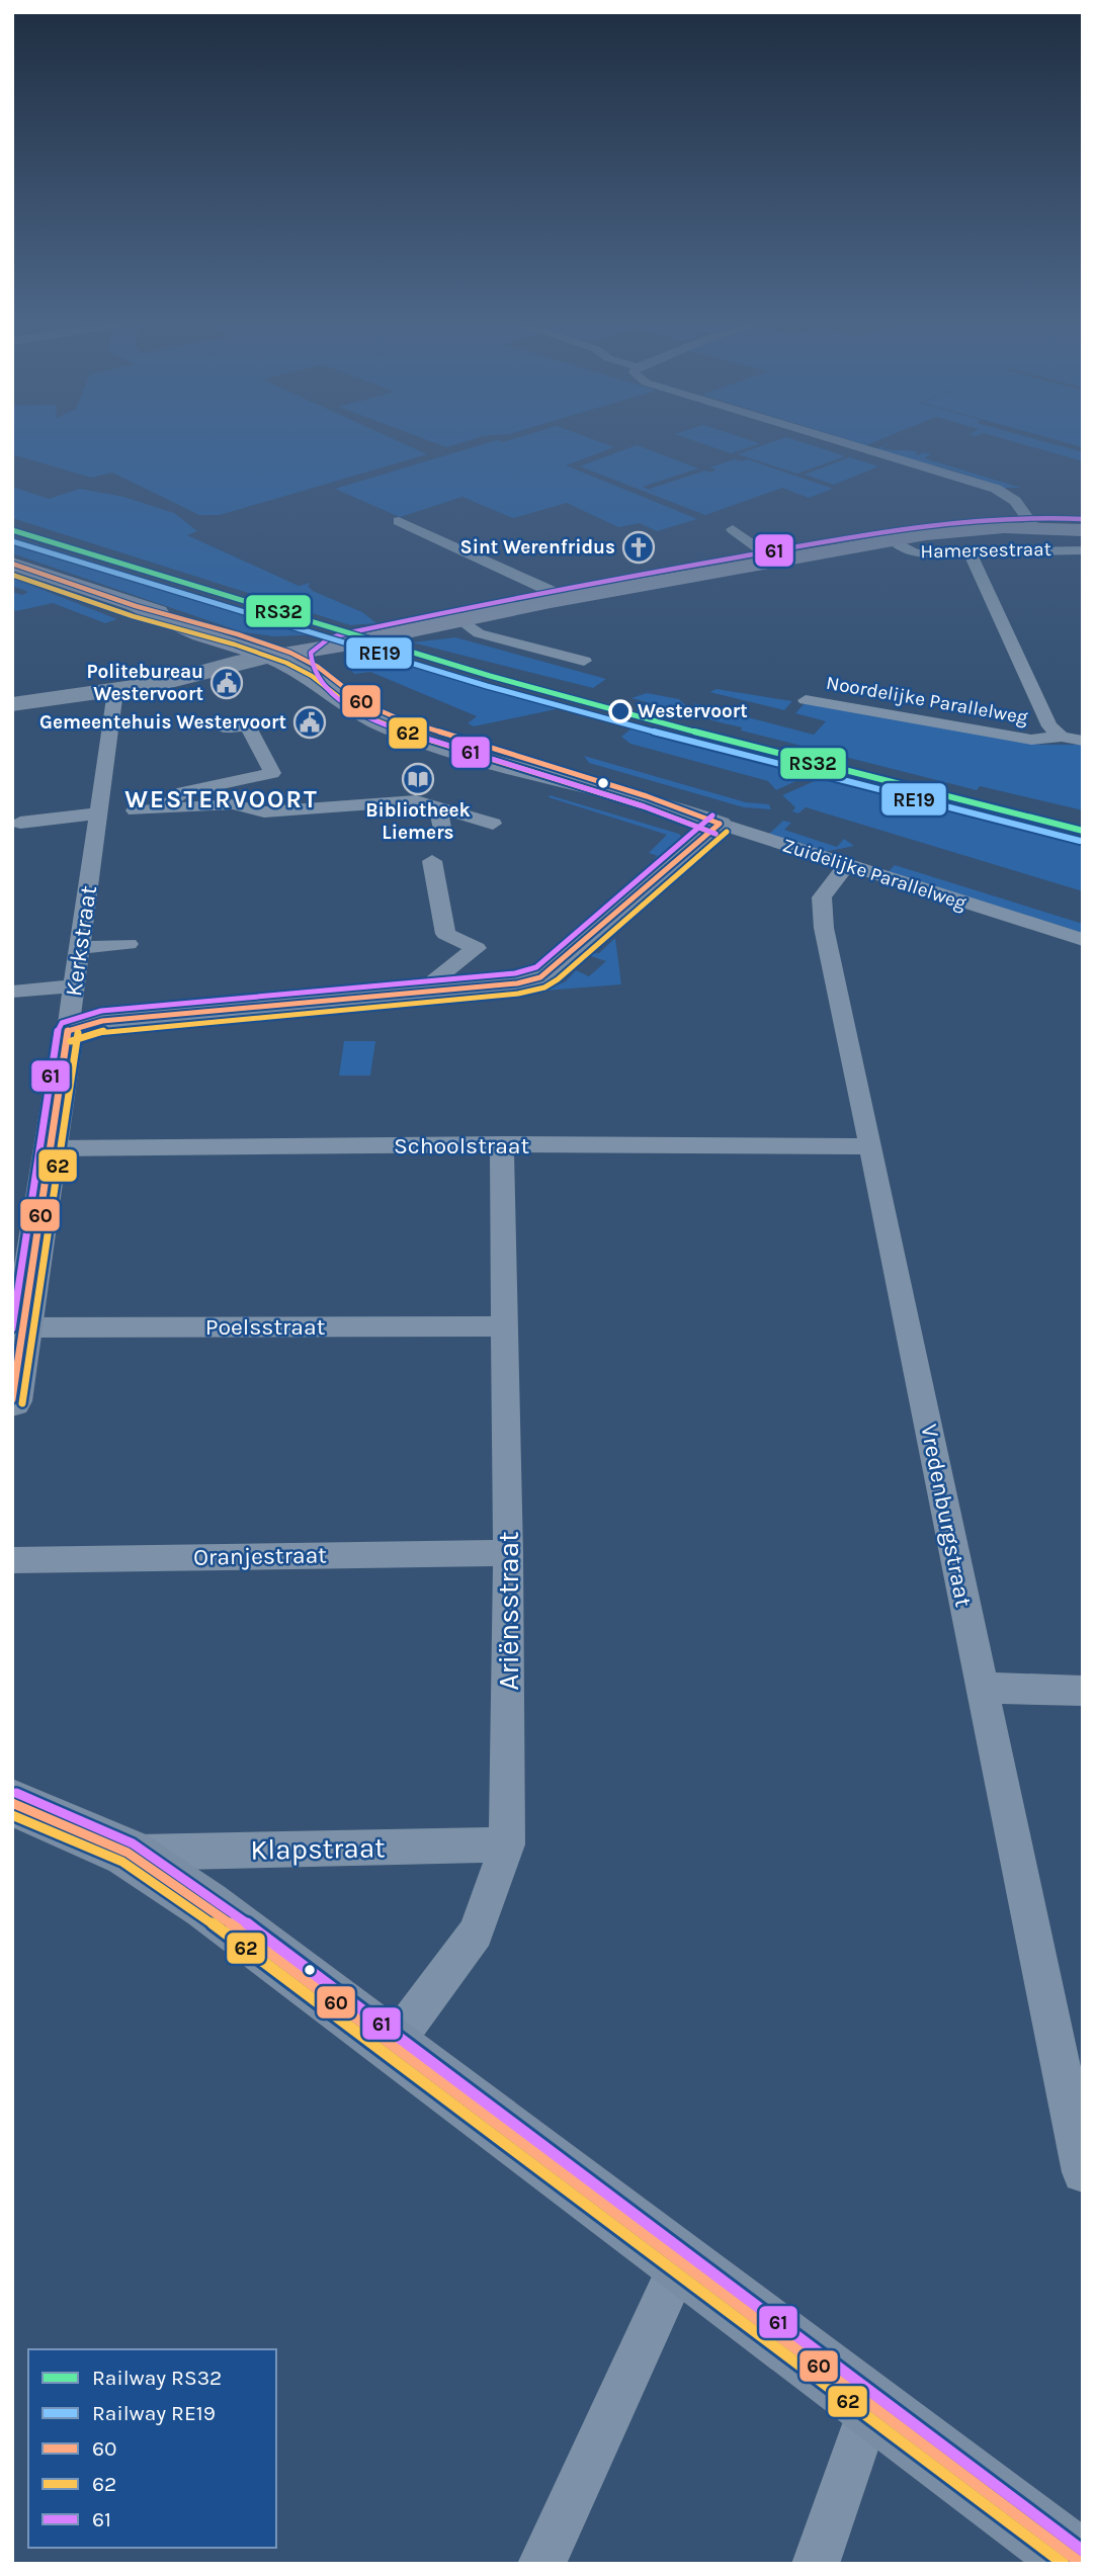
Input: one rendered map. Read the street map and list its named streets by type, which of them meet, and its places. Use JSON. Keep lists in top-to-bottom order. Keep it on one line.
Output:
{"streets":{"main road":["Hamersestraat"],"street":["Noordelijke Parallelweg","Zuidelijke Parallelweg","Kerkstraat","Schoolstraat","Poelsstraat","Vredenburgstraat","Oranjestraat","Ariënsstraat","Klapstraat"]},"crossings":[["Zuidelijke Parallelweg","Vredenburgstraat"],["Kerkstraat","Schoolstraat"],["Kerkstraat","Poelsstraat"],["Schoolstraat","Vredenburgstraat"],["Schoolstraat","Ariënsstraat"],["Poelsstraat","Ariënsstraat"],["Oranjestraat","Ariënsstraat"],["Ariënsstraat","Klapstraat"]],"districts":["WESTERVOORT"],"places":{"church":["Sint Werenfridus"],"public building":["Politebureau Westervoort","Gemeentehuis Westervoort"],"other":["Westervoort"],"library":["Bibliotheek Liemers"]},"lines":["transit line 61","rail line RS32","rail line RE19","transit line 60","transit line 62"],"legend":["Railway RS32","Railway RE19","60","62","61"]}
